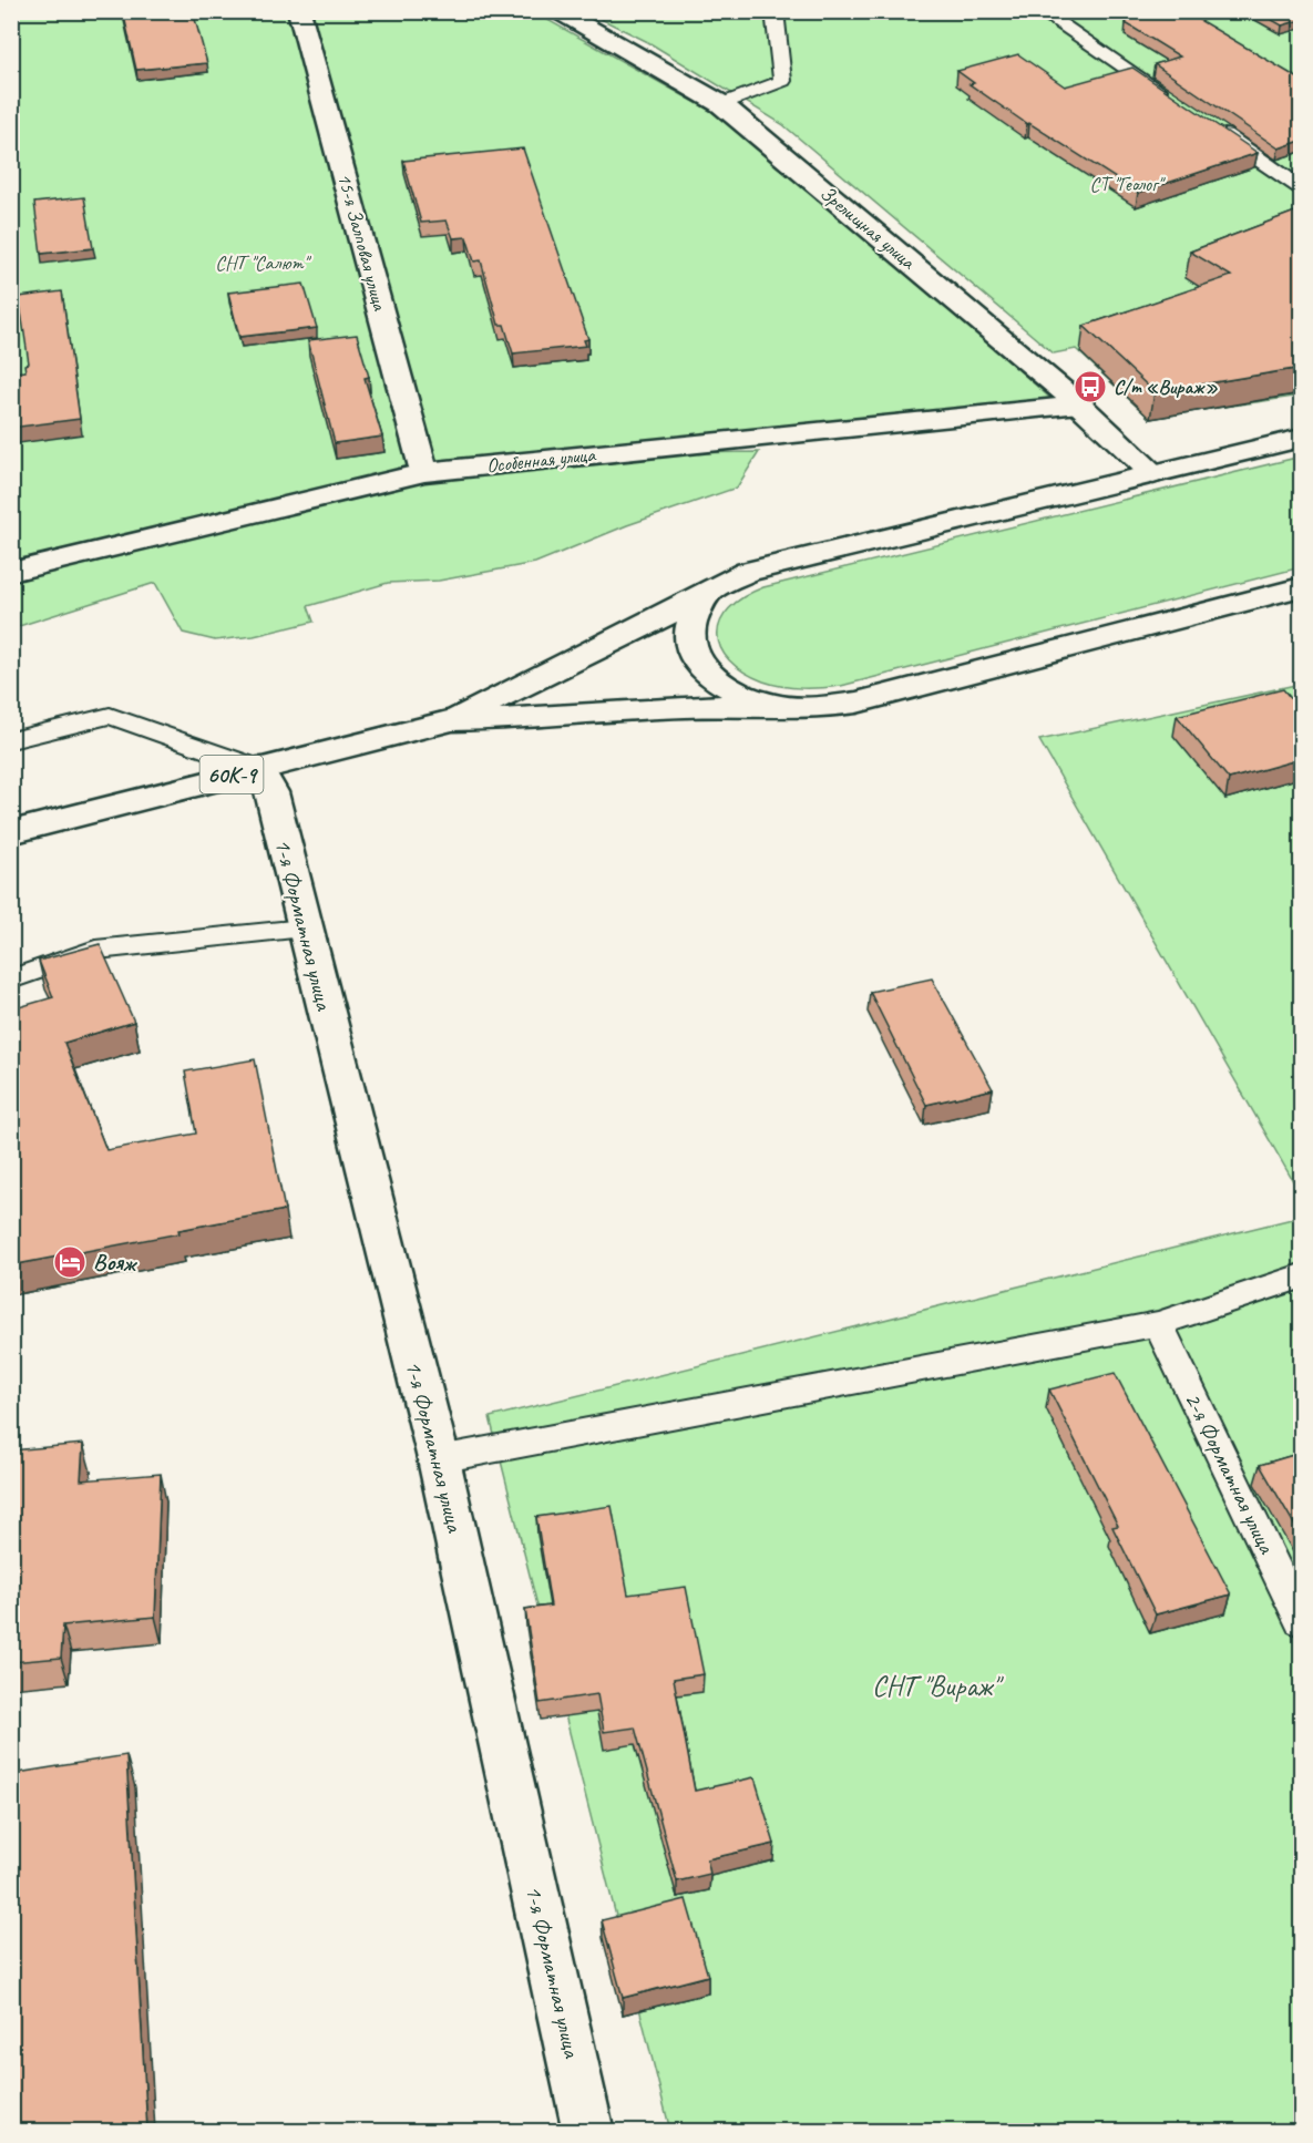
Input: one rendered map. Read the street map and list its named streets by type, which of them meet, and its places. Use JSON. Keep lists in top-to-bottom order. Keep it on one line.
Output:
{"streets":{"street":["Зрелищная улица","15-я Залповая улица","Особенная улица","60К-9","1-я Форматная улица"],"lane":["2-я Форматная улица"]},"crossings":[["Зрелищная улица","Особенная улица"],["15-я Залповая улица","Особенная улица"],["60К-9","1-я Форматная улица"]],"parks":["СТ \"Геолог\"","СНТ \"Салют\"","СНТ \"Вираж\""],"places":{"bus stop":["С/т «Вираж»"],"hotel":["Вояж"]}}
